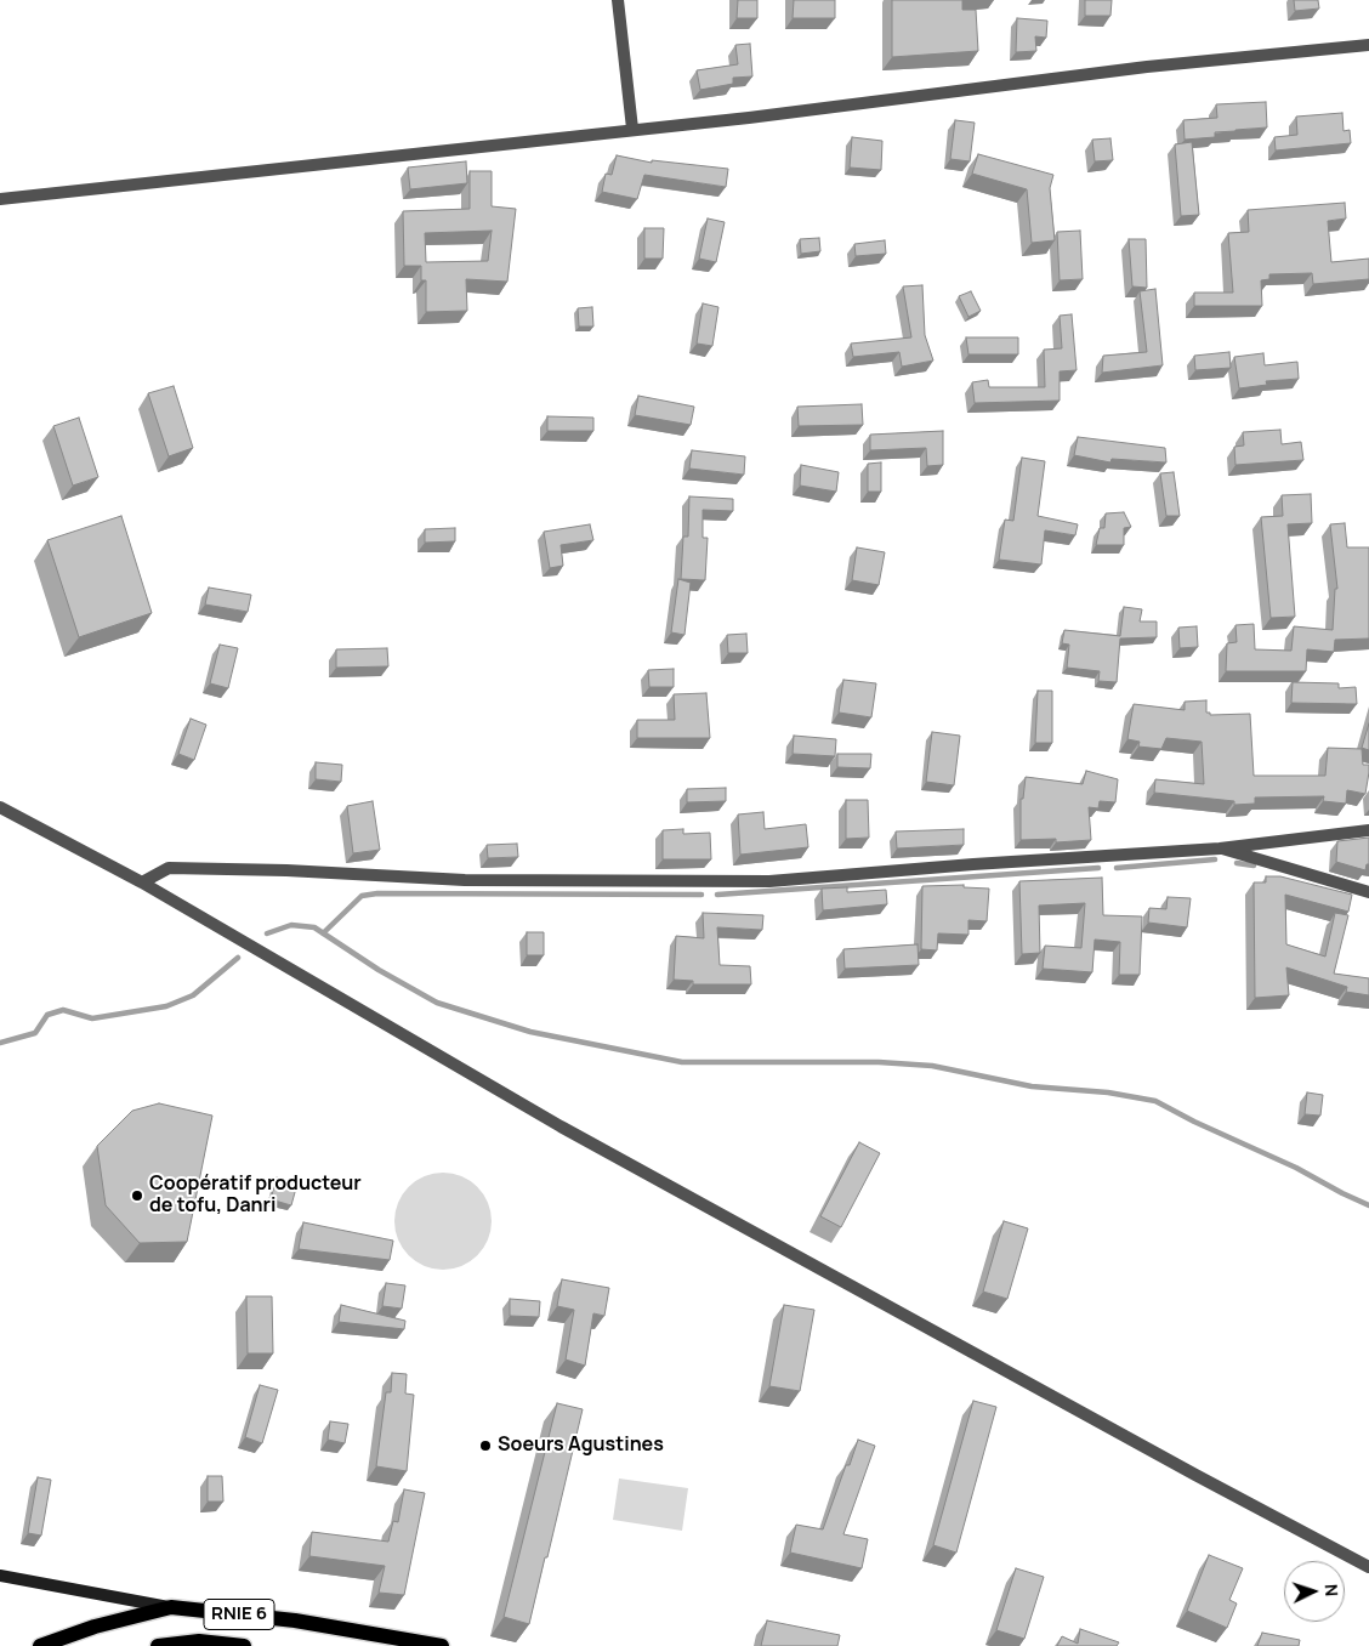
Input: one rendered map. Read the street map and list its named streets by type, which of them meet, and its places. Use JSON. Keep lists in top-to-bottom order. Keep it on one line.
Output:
{"streets":{"main road":["RNIE 6"]},"places":["Coopératif producteur de tofu, Danri","Soeurs Agustines"],"north":"right"}
